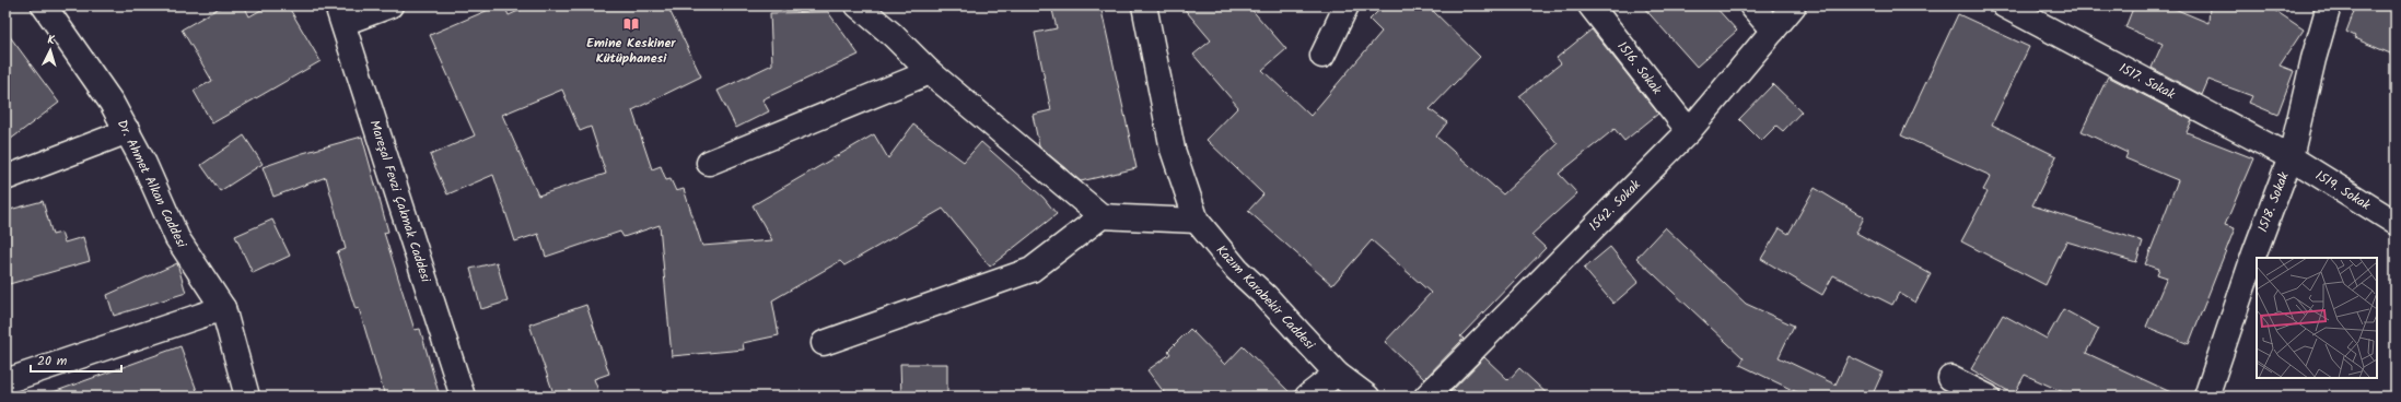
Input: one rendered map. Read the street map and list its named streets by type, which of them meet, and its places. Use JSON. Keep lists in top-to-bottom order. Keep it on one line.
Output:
{"streets":{"street":["1516. Sokak","1517. Sokak","Dr. Ahmet Alkan Caddesi","1519. Sokak","Mareşal Fevzi Çakmak Caddesi","1518. Sokak","1542. Sokak","Kazım Karabekir Caddesi"]},"crossings":[["1516. Sokak","1542. Sokak"],["1517. Sokak","1519. Sokak"],["1517. Sokak","1518. Sokak"],["1519. Sokak","1518. Sokak"]],"places":{"library":["Emine Keskiner Kütüphanesi"]},"scale_bar":"20 m","north":"top"}
